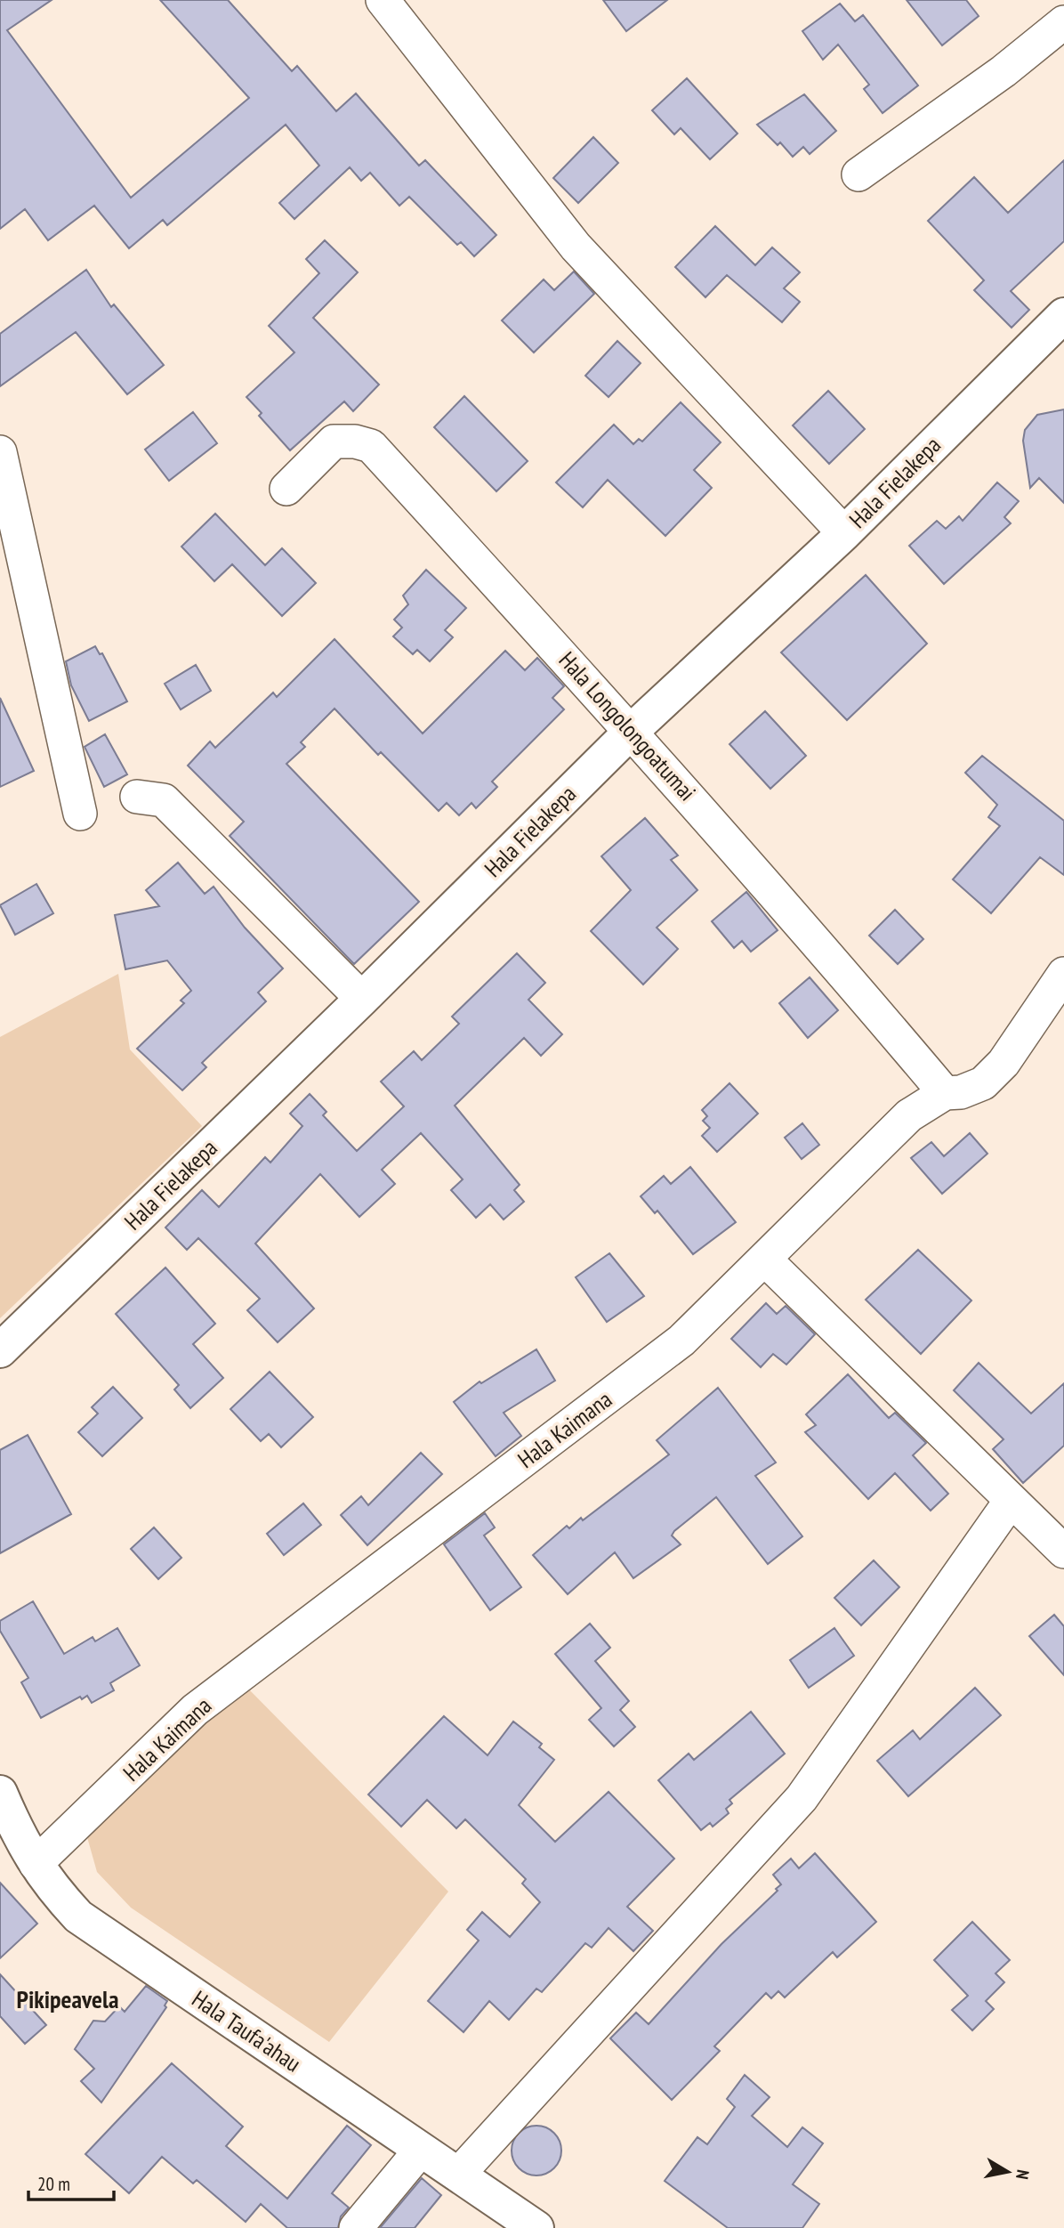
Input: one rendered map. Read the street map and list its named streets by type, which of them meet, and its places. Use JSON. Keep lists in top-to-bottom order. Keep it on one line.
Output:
{"streets":{"street":["Hala Fielakepa","Hala Longolongoatumai","Hala Kaimana","Hala Taufa'ahau"]},"crossings":[["Hala Fielakepa","Hala Longolongoatumai"],["Hala Longolongoatumai","Hala Kaimana"],["Hala Kaimana","Hala Taufa'ahau"]],"districts":["Pikipeavela"],"scale_bar":"20 m","north":"right"}
